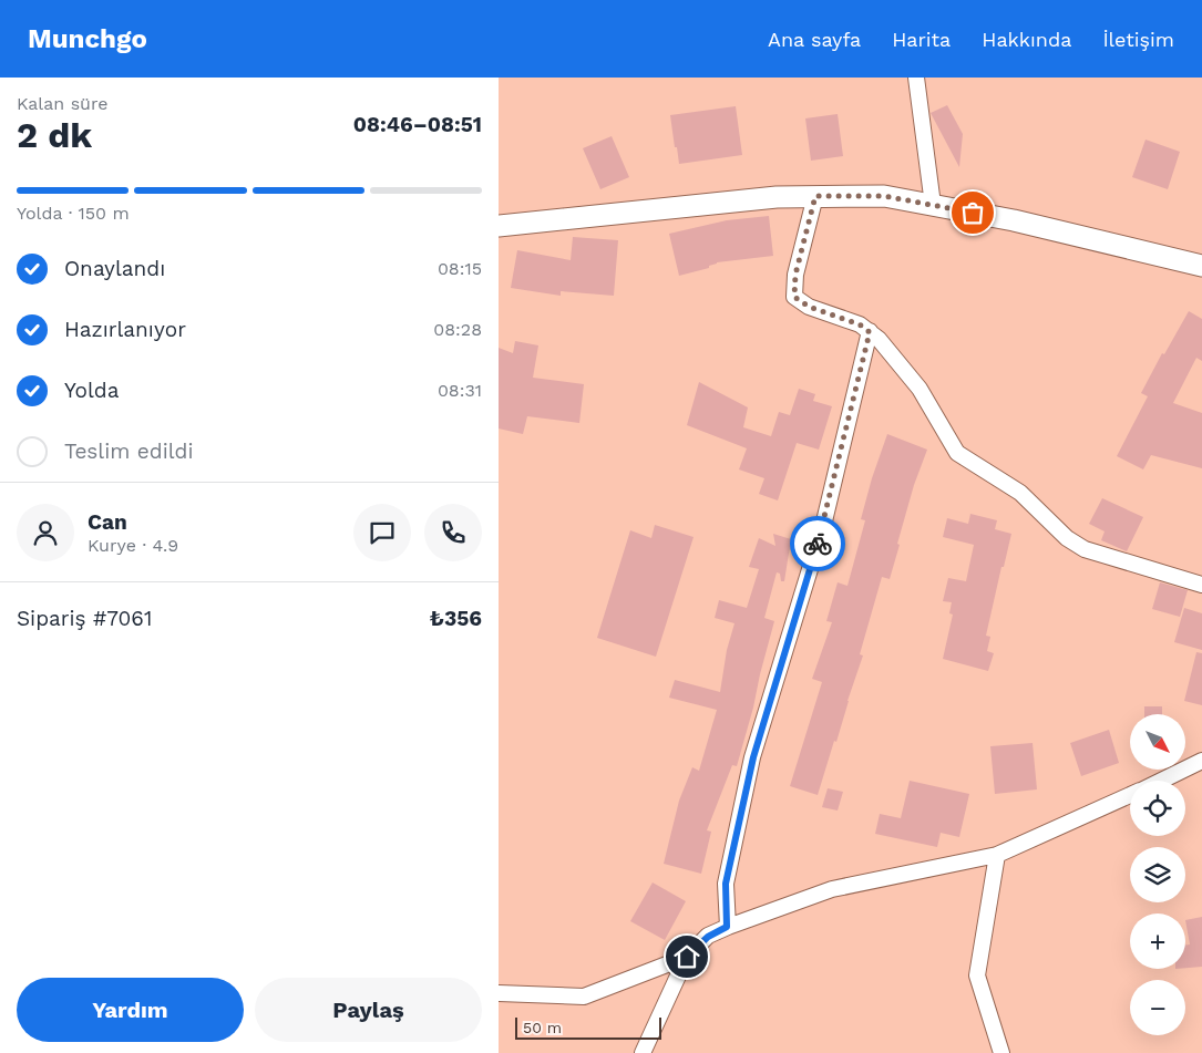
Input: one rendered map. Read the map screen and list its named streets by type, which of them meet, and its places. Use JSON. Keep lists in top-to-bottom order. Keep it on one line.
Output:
{"scale_bar":"50 m","north":"bottom right","page":{"header":"Munchgo","nav":["Ana sayfa","Harita","Hakkında","İletişim"],"heading":["2 dk","Kalan süre","08:46–08:51"],"panel":["Can","Kurye · 4.9","Sipariş #7061","₺356"],"bar":"Yolda · 150 m","list":[["Onaylandı","08:15"],["Hazırlanıyor","08:28"],["Yolda","08:31"],"Teslim edildi"],"map_buttons":["+","−"],"buttons":["Yardım","Paylaş"],"scale":"50 m"}}
